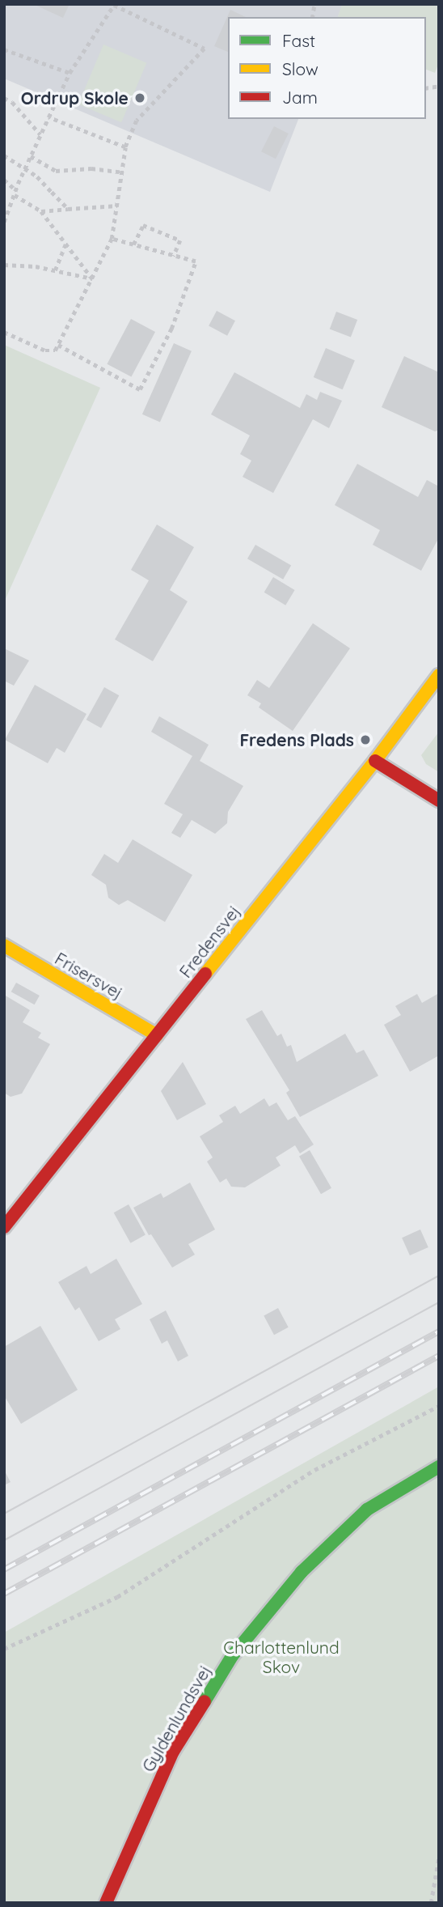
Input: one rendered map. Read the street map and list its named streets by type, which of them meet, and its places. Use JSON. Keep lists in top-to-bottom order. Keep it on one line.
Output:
{"streets":{"street":["Fredensvej","Frisersvej","Gyldenlundsvej"]},"crossings":[["Fredensvej","Frisersvej"]],"parks":["Charlottenlund Skov"],"places":["Ordrup Skole","Fredens Plads"],"legend":["Fast","Slow","Jam"]}
